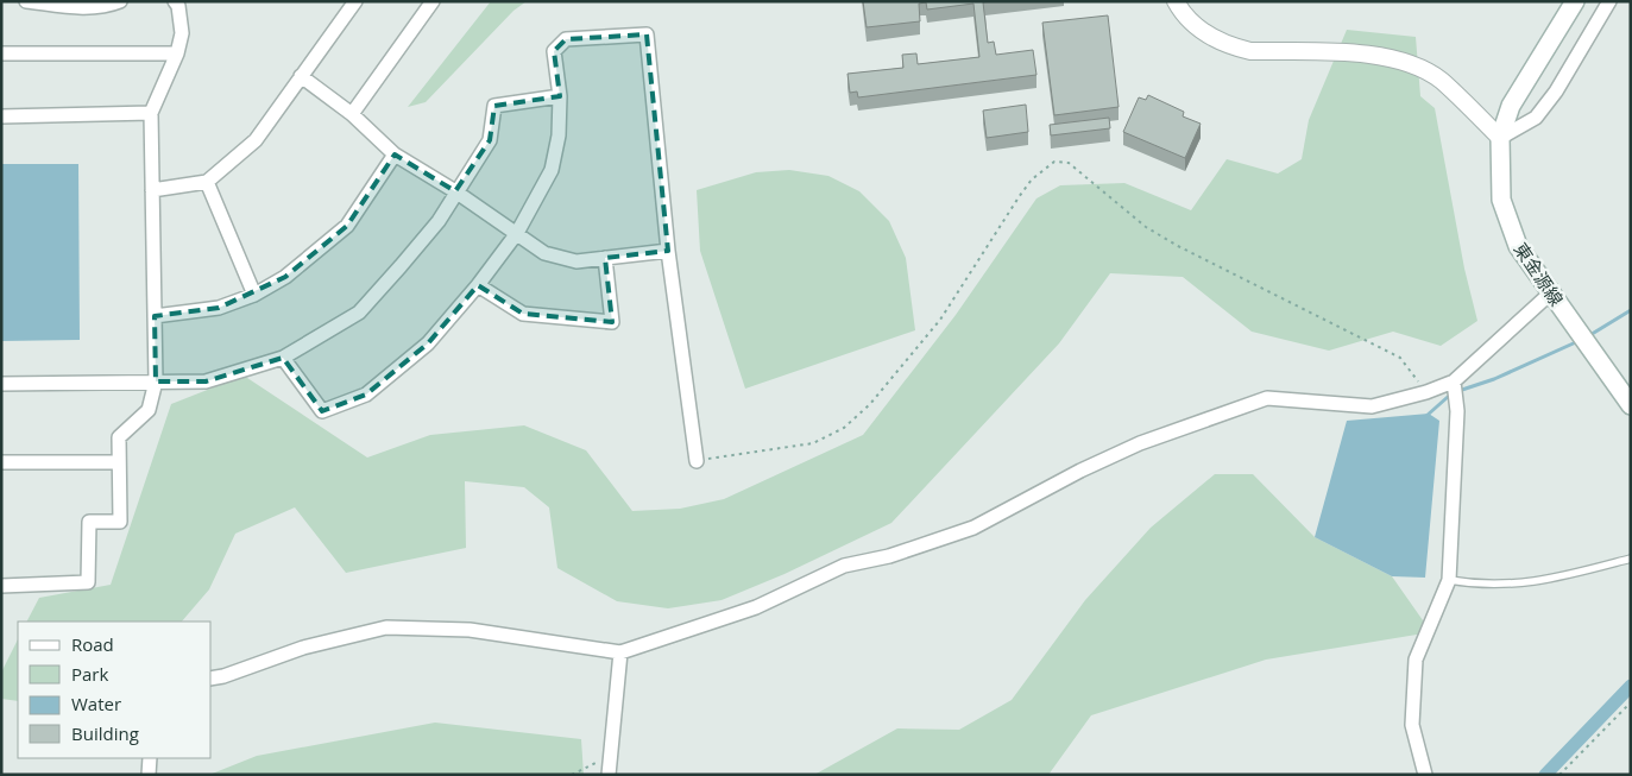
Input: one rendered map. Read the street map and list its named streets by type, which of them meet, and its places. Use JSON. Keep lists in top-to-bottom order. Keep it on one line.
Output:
{"streets":{"main road":["東金源線"]},"legend":["Road","Park","Water","Building"]}
